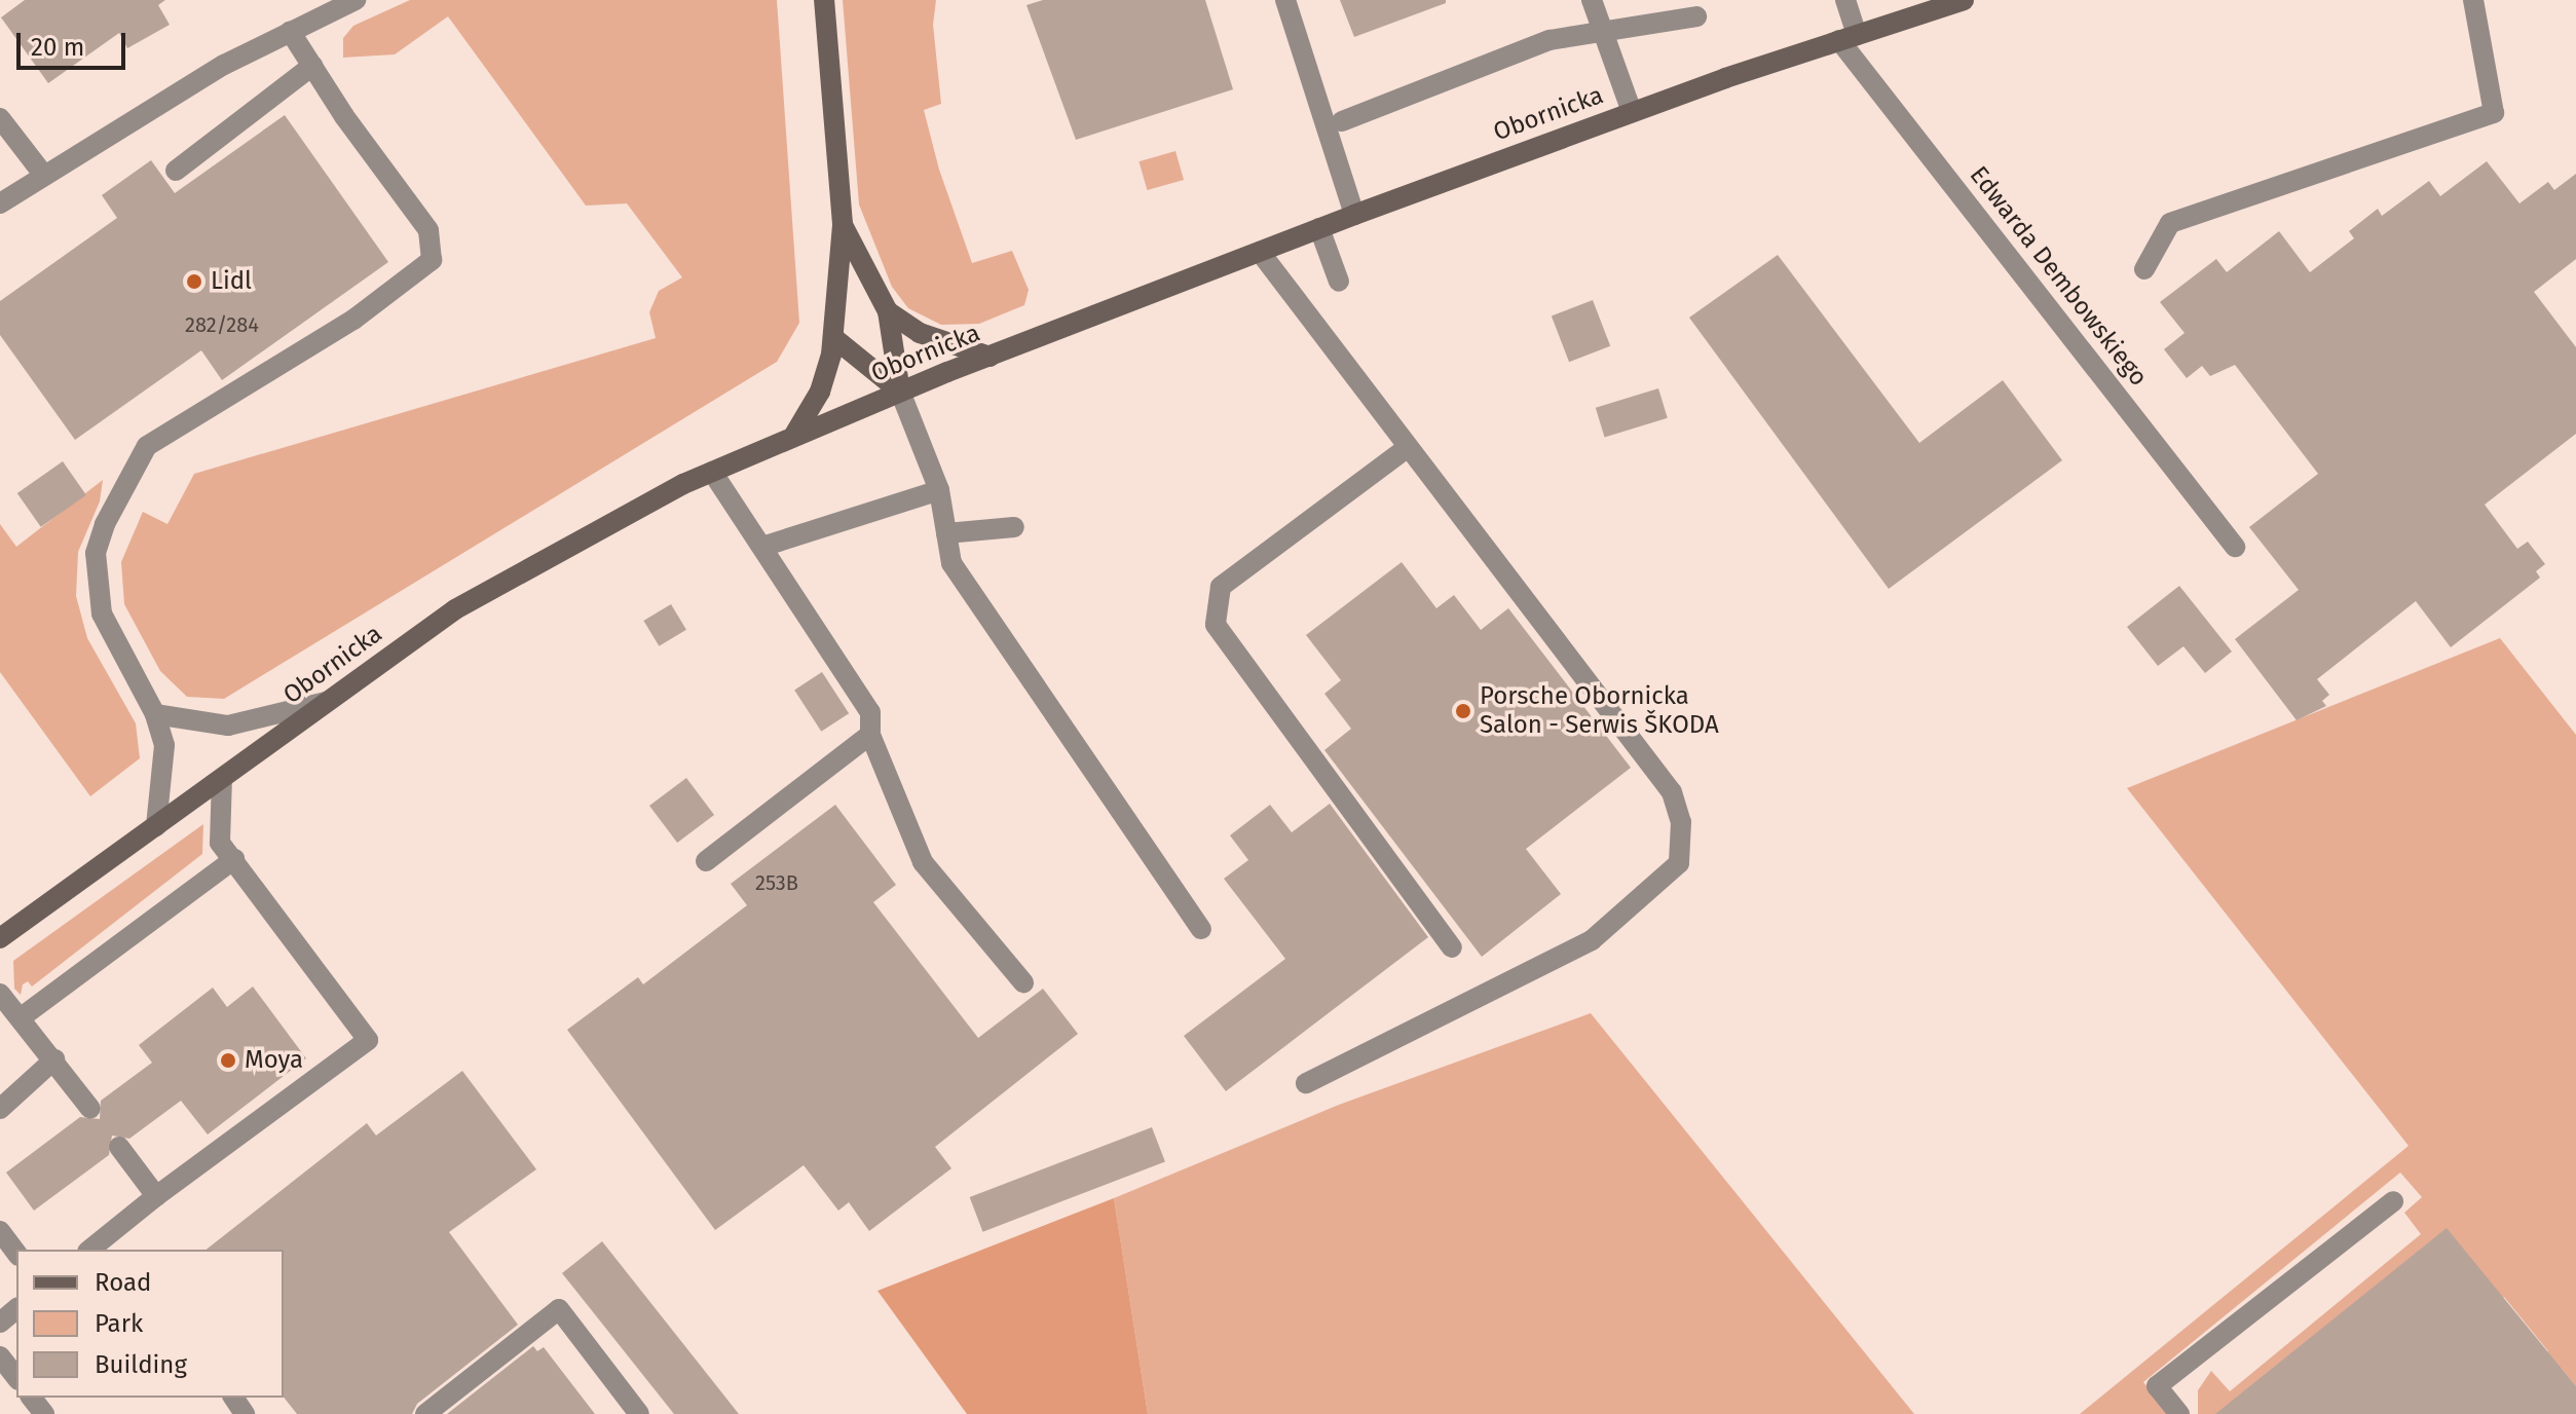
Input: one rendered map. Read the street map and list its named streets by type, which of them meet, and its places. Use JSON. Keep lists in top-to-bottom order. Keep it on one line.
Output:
{"streets":{"main road":["Obornicka"],"street":["Edwarda Dembowskiego"]},"crossings":[["Obornicka","Edwarda Dembowskiego"]],"places":["Lidl","Porsche Obornicka Salon - Serwis ŠKODA","Moya"],"house_numbers":["282/284","253B"],"legend":["Road","Park","Building"],"scale_bar":"20 m"}
